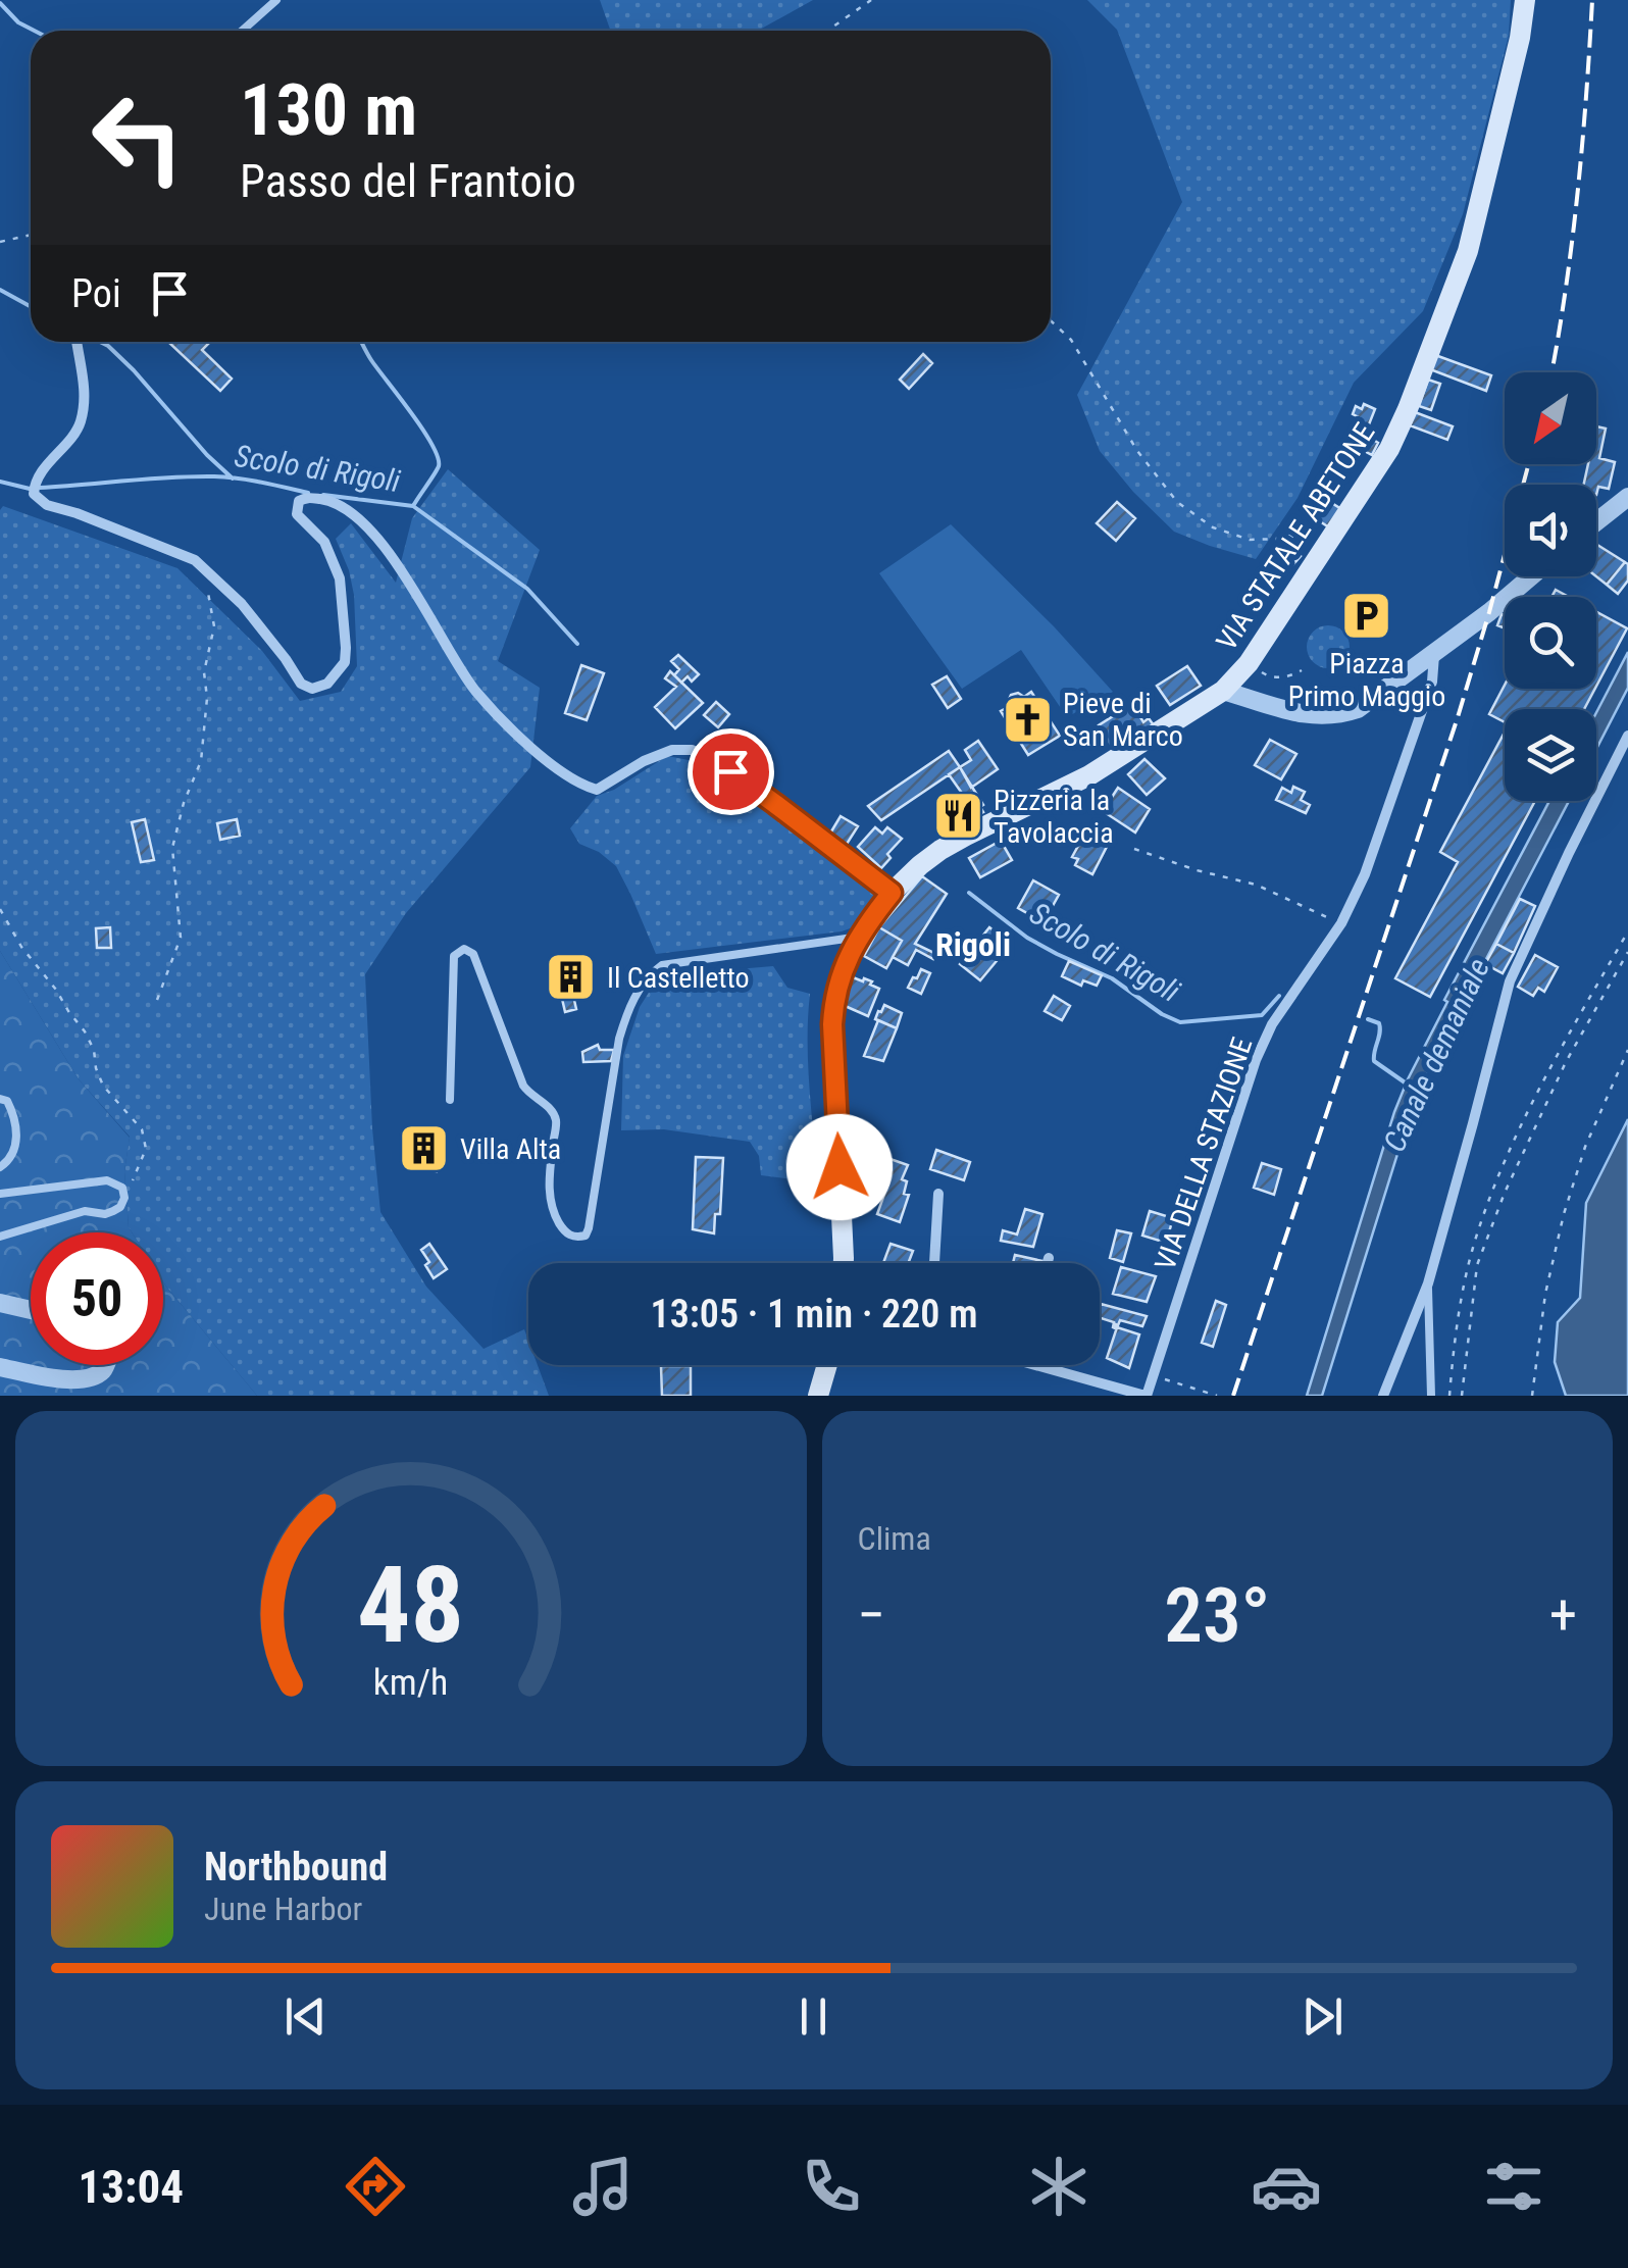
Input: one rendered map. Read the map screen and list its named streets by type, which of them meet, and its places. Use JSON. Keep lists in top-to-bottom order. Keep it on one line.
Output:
{"streets":{"main road":["VIA STATALE ABETONE"],"street":["VIA DELLA STAZIONE"]},"districts":["Rigoli"],"water":["Scolo di Rigoli","Canale demaniale"],"places":{"parking":["Piazza Primo Maggio"],"church":["Pieve di San Marco"],"restaurant":["Pizzeria la Tavolaccia"],"building":["Il Castelletto","Villa Alta"]},"north":"bottom left","page":{"turn":["130 m","Passo del Frantoio"],"then":"Poi","limit":"50","trip":"13:05 · 1 min · 220 m","tile":"Clima","heat":["−","23°","+"],"song":["Northbound","June Harbor"],"tabs":"13:04","gauge":["48","km/h"]}}
